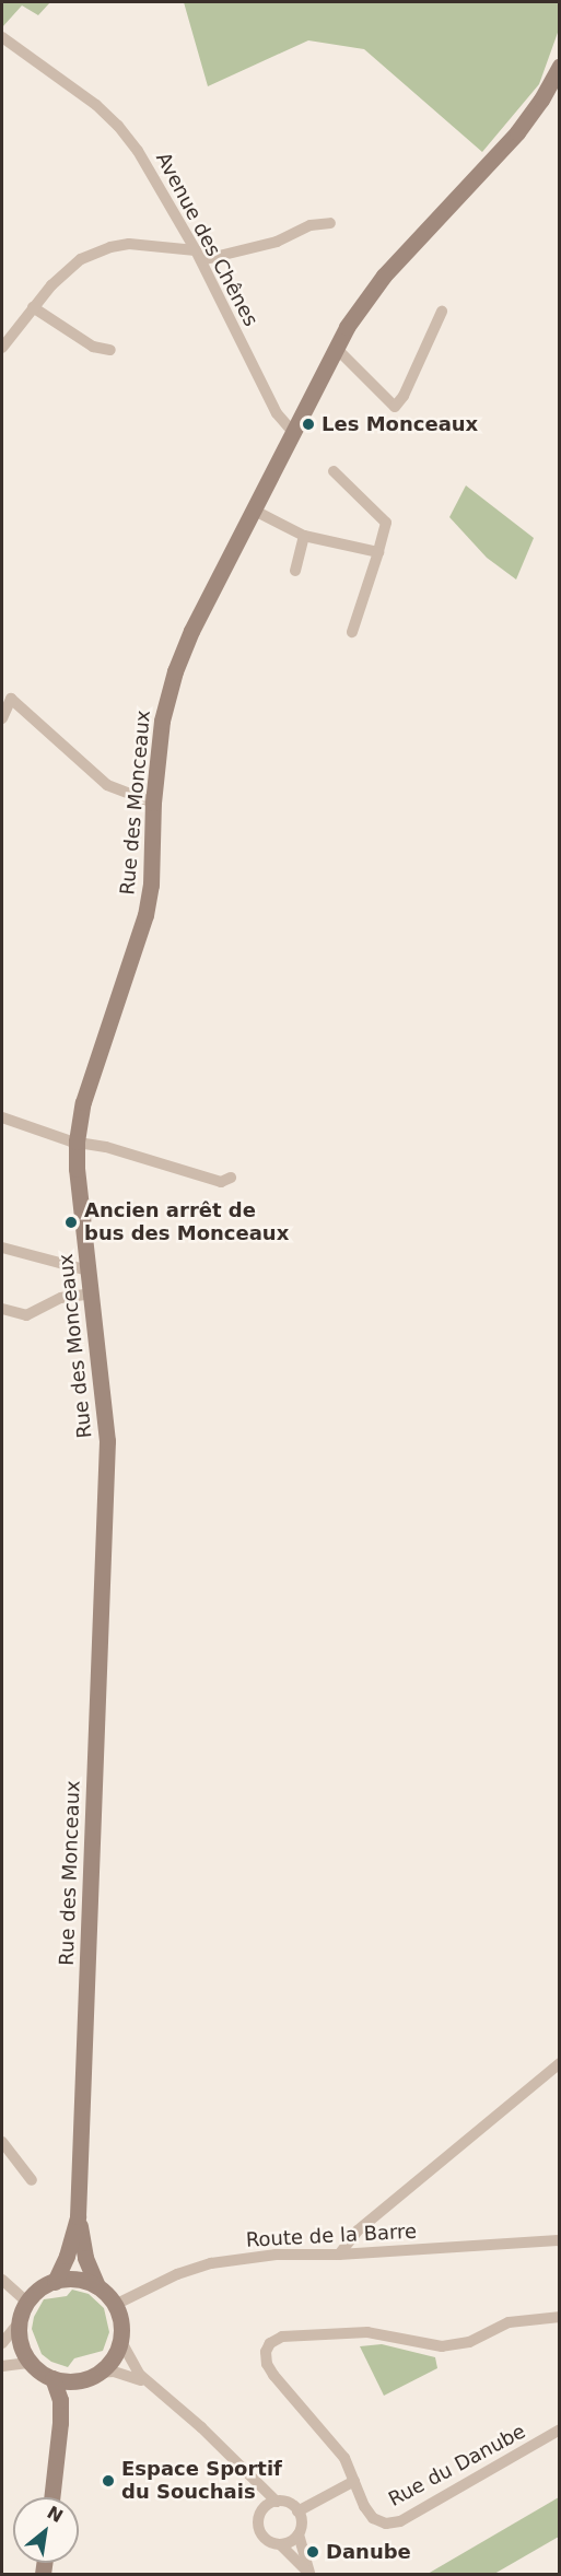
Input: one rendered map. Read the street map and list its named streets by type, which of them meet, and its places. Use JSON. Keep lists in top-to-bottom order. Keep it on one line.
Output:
{"streets":{"main road":["Rue des Monceaux"],"street":["Avenue des Chênes","Route de la Barre","Rue du Danube"]},"crossings":[["Avenue des Chênes","Rue des Monceaux"],["Rue des Monceaux","Route de la Barre"]],"places":["Les Monceaux","Ancien arrêt de bus des Monceaux","Espace Sportif du Souchais","Danube"],"north":"top right"}
